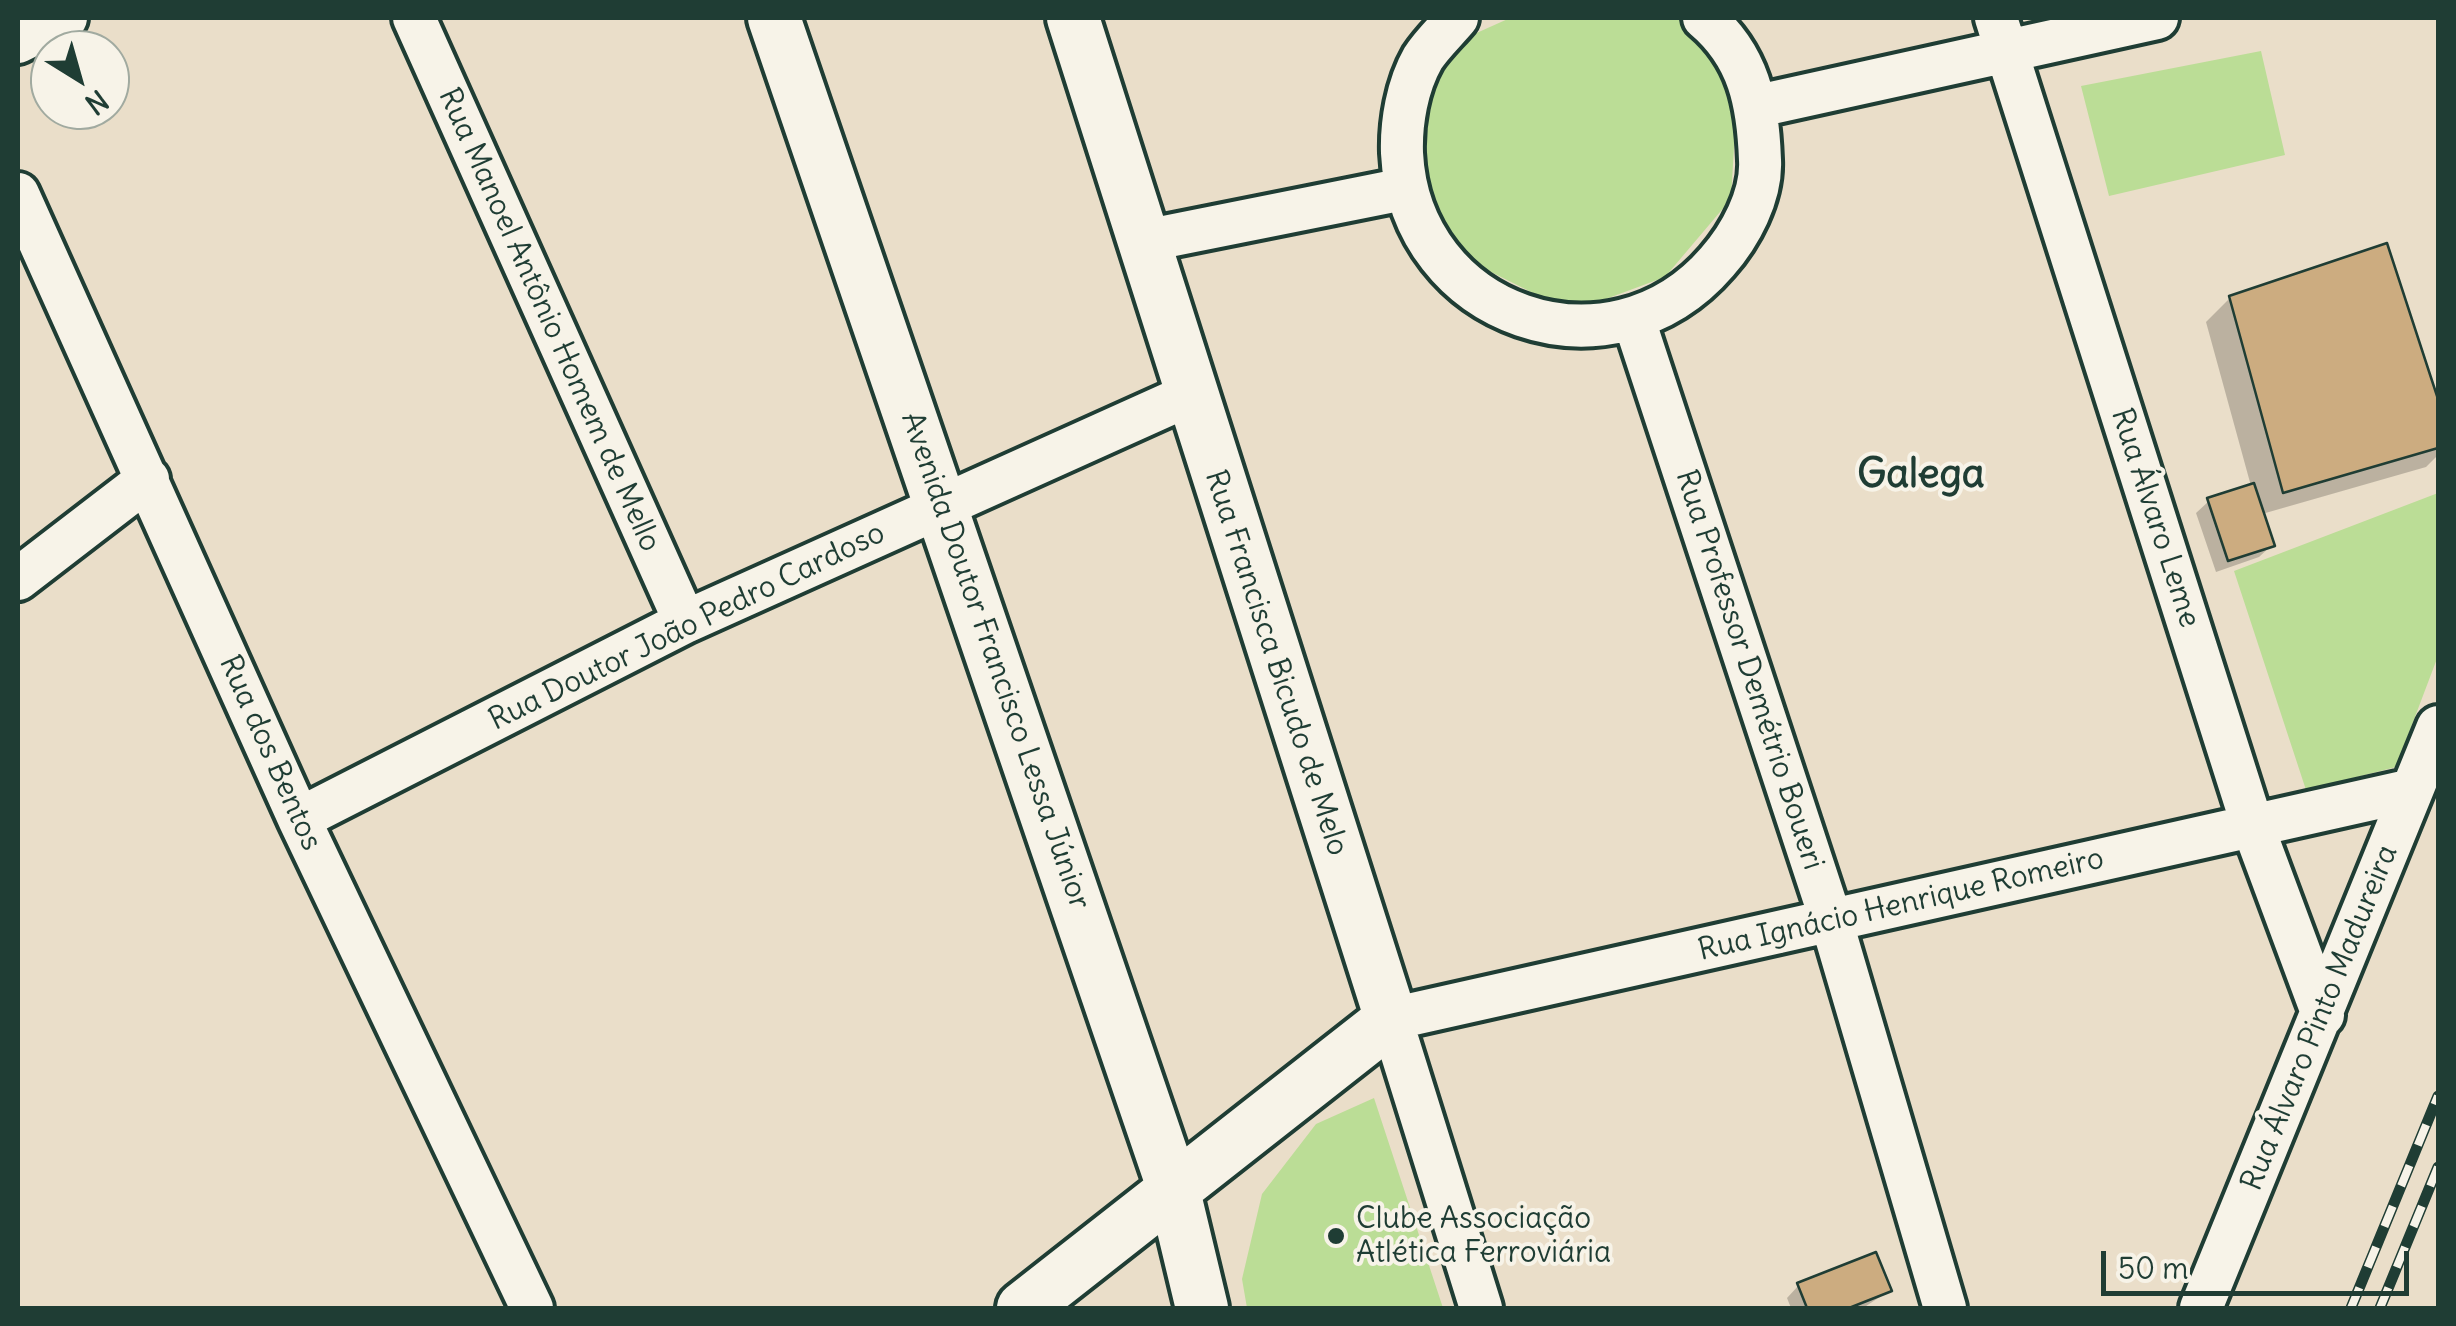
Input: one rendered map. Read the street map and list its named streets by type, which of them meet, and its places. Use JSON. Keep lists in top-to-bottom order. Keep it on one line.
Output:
{"streets":{"street":["Rua Manoel Antônio Homem de Mello","Rua Álvaro Leme","Rua Doutor João Pedro Cardoso","Avenida Doutor Francisco Lessa Júnior","Rua Francisca Bicudo de Melo","Rua Professor Demétrio Boueri","Rua dos Bentos","Rua Ignácio Henrique Romeiro","Rua Álvaro Pinto Madureira"]},"crossings":[["Rua Manoel Antônio Homem de Mello","Rua Doutor João Pedro Cardoso"],["Rua Álvaro Leme","Rua Ignácio Henrique Romeiro"],["Rua Álvaro Leme","Rua Álvaro Pinto Madureira"],["Rua Doutor João Pedro Cardoso","Avenida Doutor Francisco Lessa Júnior"],["Rua Doutor João Pedro Cardoso","Rua Francisca Bicudo de Melo"],["Rua Doutor João Pedro Cardoso","Rua dos Bentos"],["Rua Francisca Bicudo de Melo","Rua Ignácio Henrique Romeiro"],["Rua Professor Demétrio Boueri","Rua Ignácio Henrique Romeiro"],["Rua Ignácio Henrique Romeiro","Rua Álvaro Pinto Madureira"]],"districts":["Galega"],"places":["Clube Associação Atlética Ferroviária"],"scale_bar":"50 m","north":"bottom right"}
